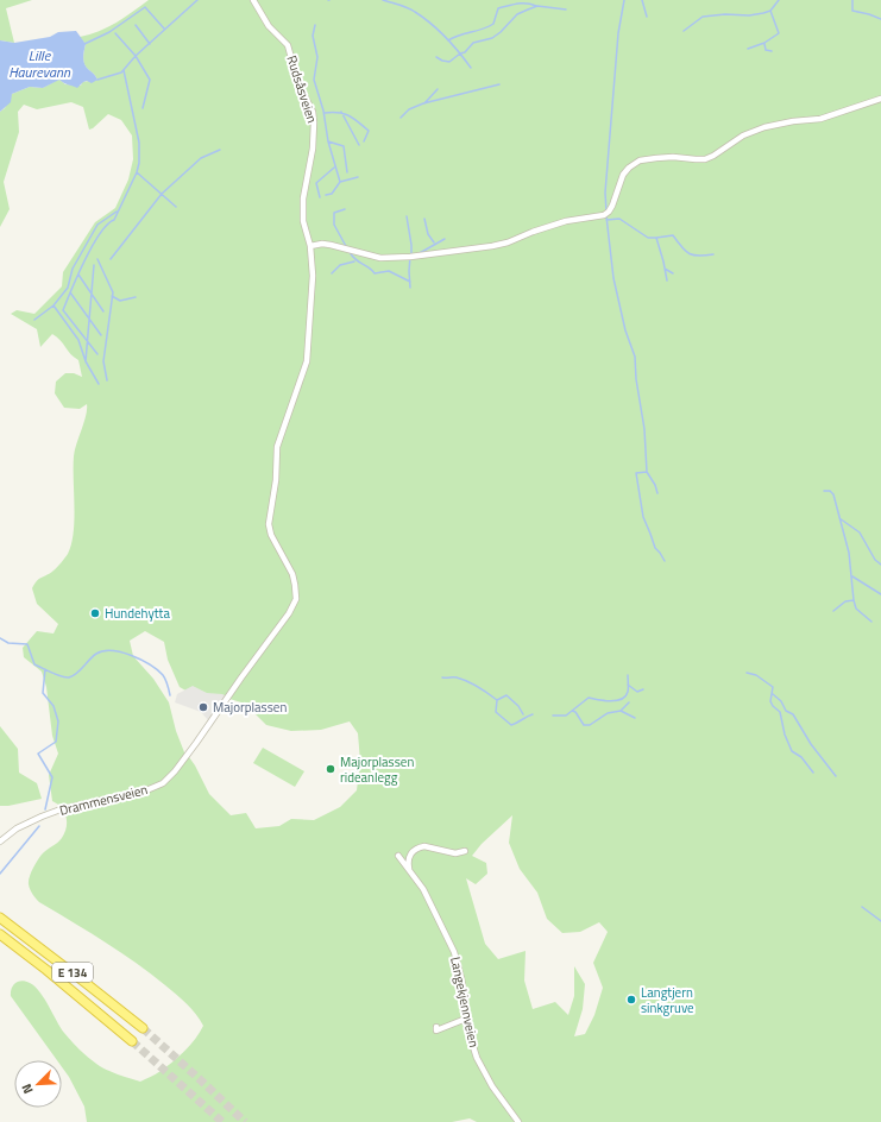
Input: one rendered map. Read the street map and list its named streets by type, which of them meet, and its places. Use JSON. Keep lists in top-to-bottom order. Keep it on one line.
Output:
{"streets":{"highway":["E 134"],"street":["Rudsåsveien","Drammensveien","Langekjennveien"]},"crossings":[["Rudsåsveien","Drammensveien"]],"water":["Lille Haurevann"],"places":["Hundehytta","Majorplassen","Majorplassen rideanlegg","Langtjern sinkgruve"],"north":"bottom left"}
